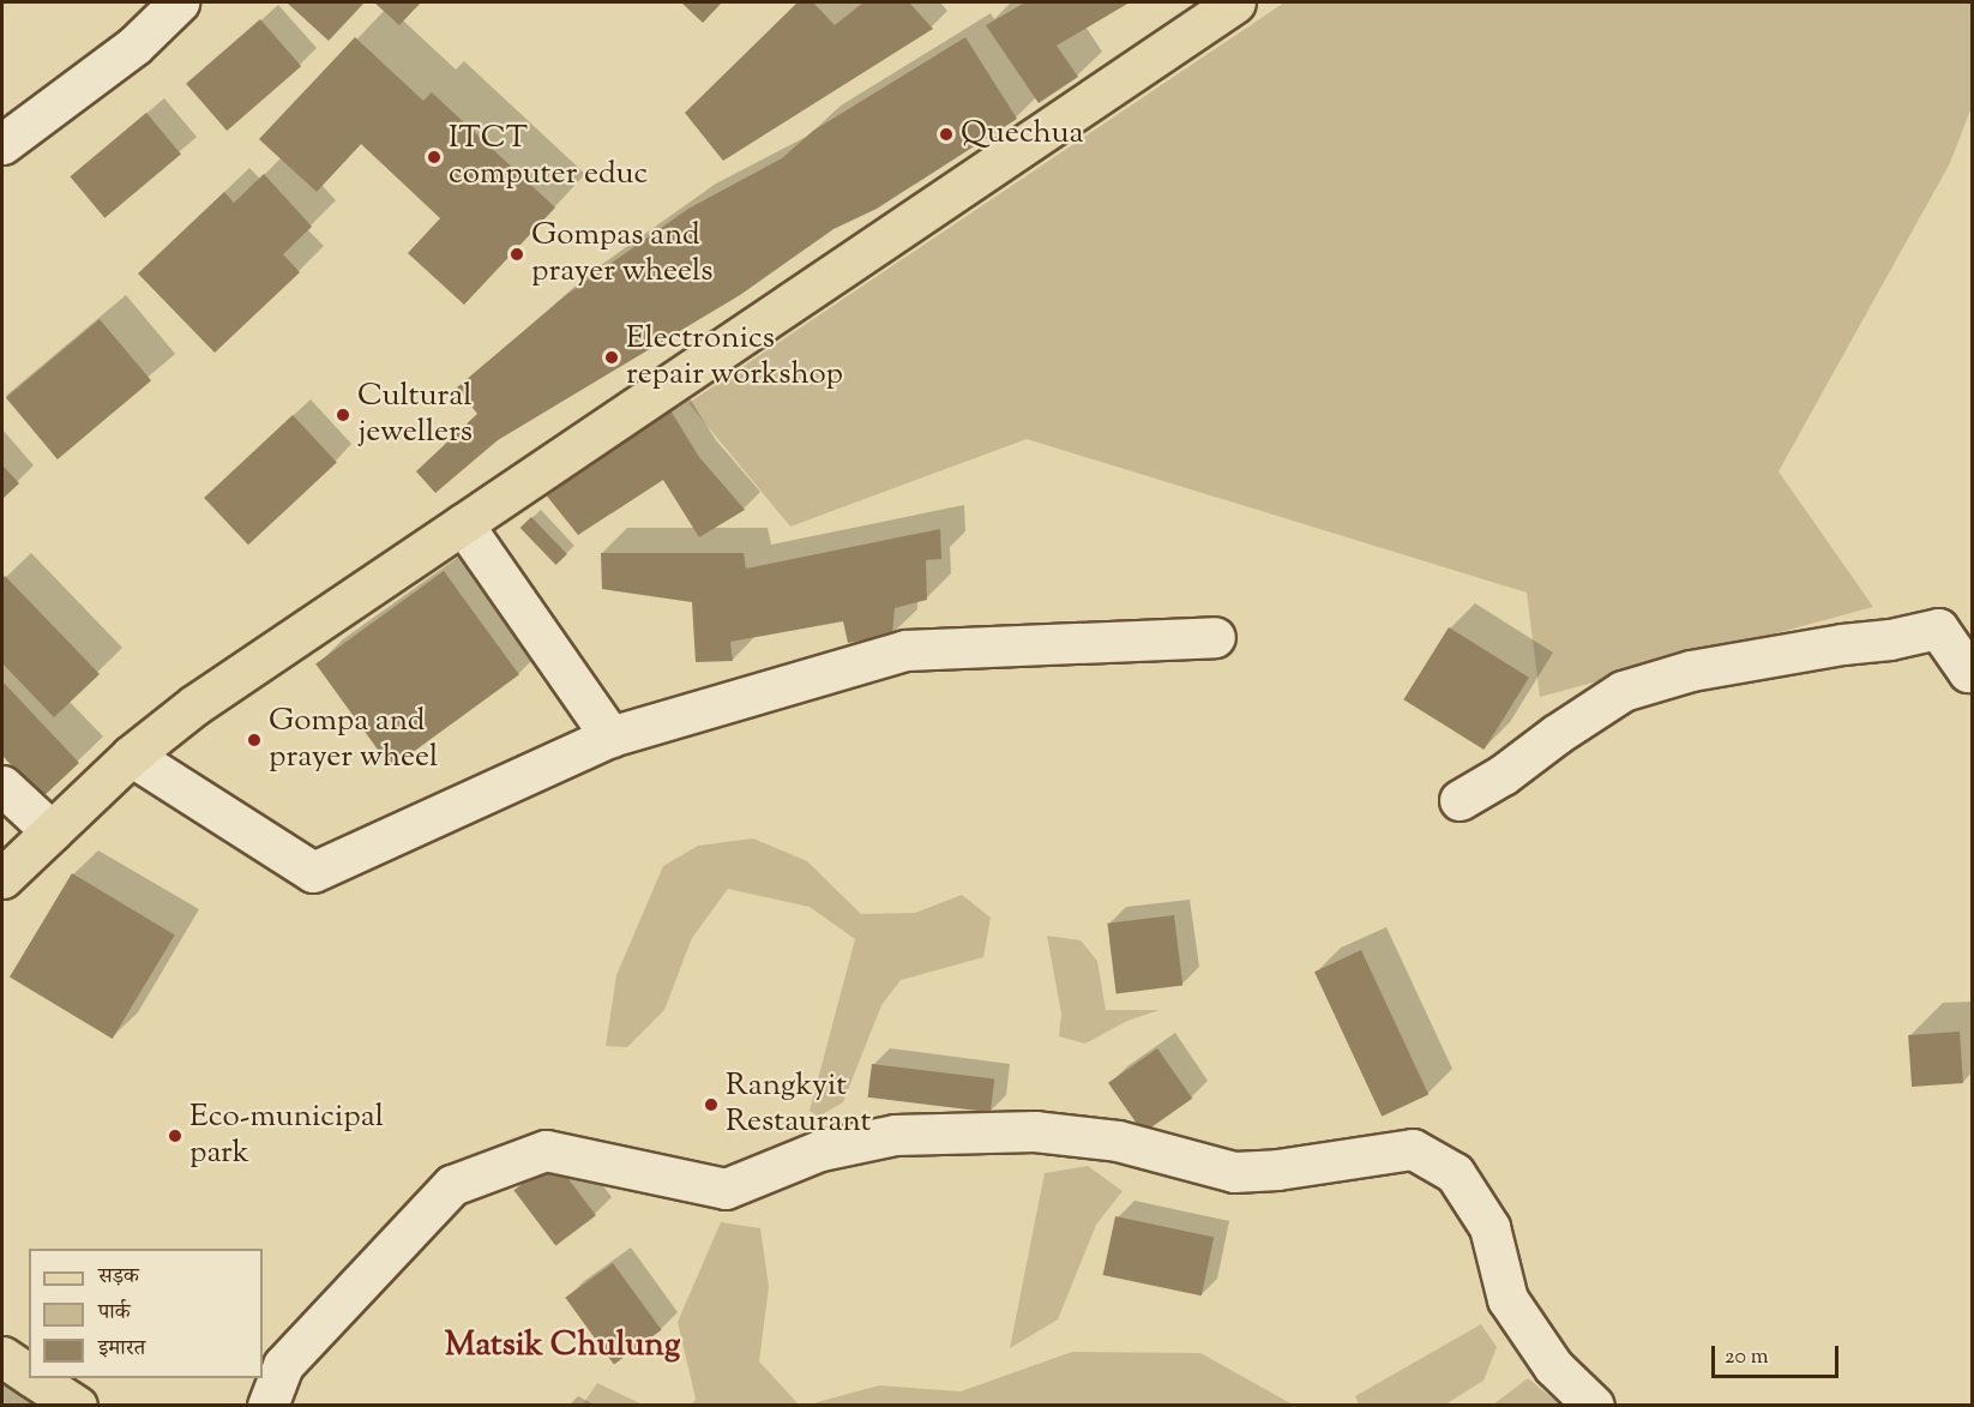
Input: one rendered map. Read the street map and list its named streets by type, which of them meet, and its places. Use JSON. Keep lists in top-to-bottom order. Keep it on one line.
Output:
{"districts":["Matsik Chulung"],"places":["Quechua","ITCT computer educ","Gompas and prayer wheels","Electronics repair workshop","Cultural jewellers","Gompa and prayer wheel","Rangkyit Restaurant","Eco-municipal park"],"legend":["सड़क","पार्क","इमारत"],"scale_bar":"20 m"}
